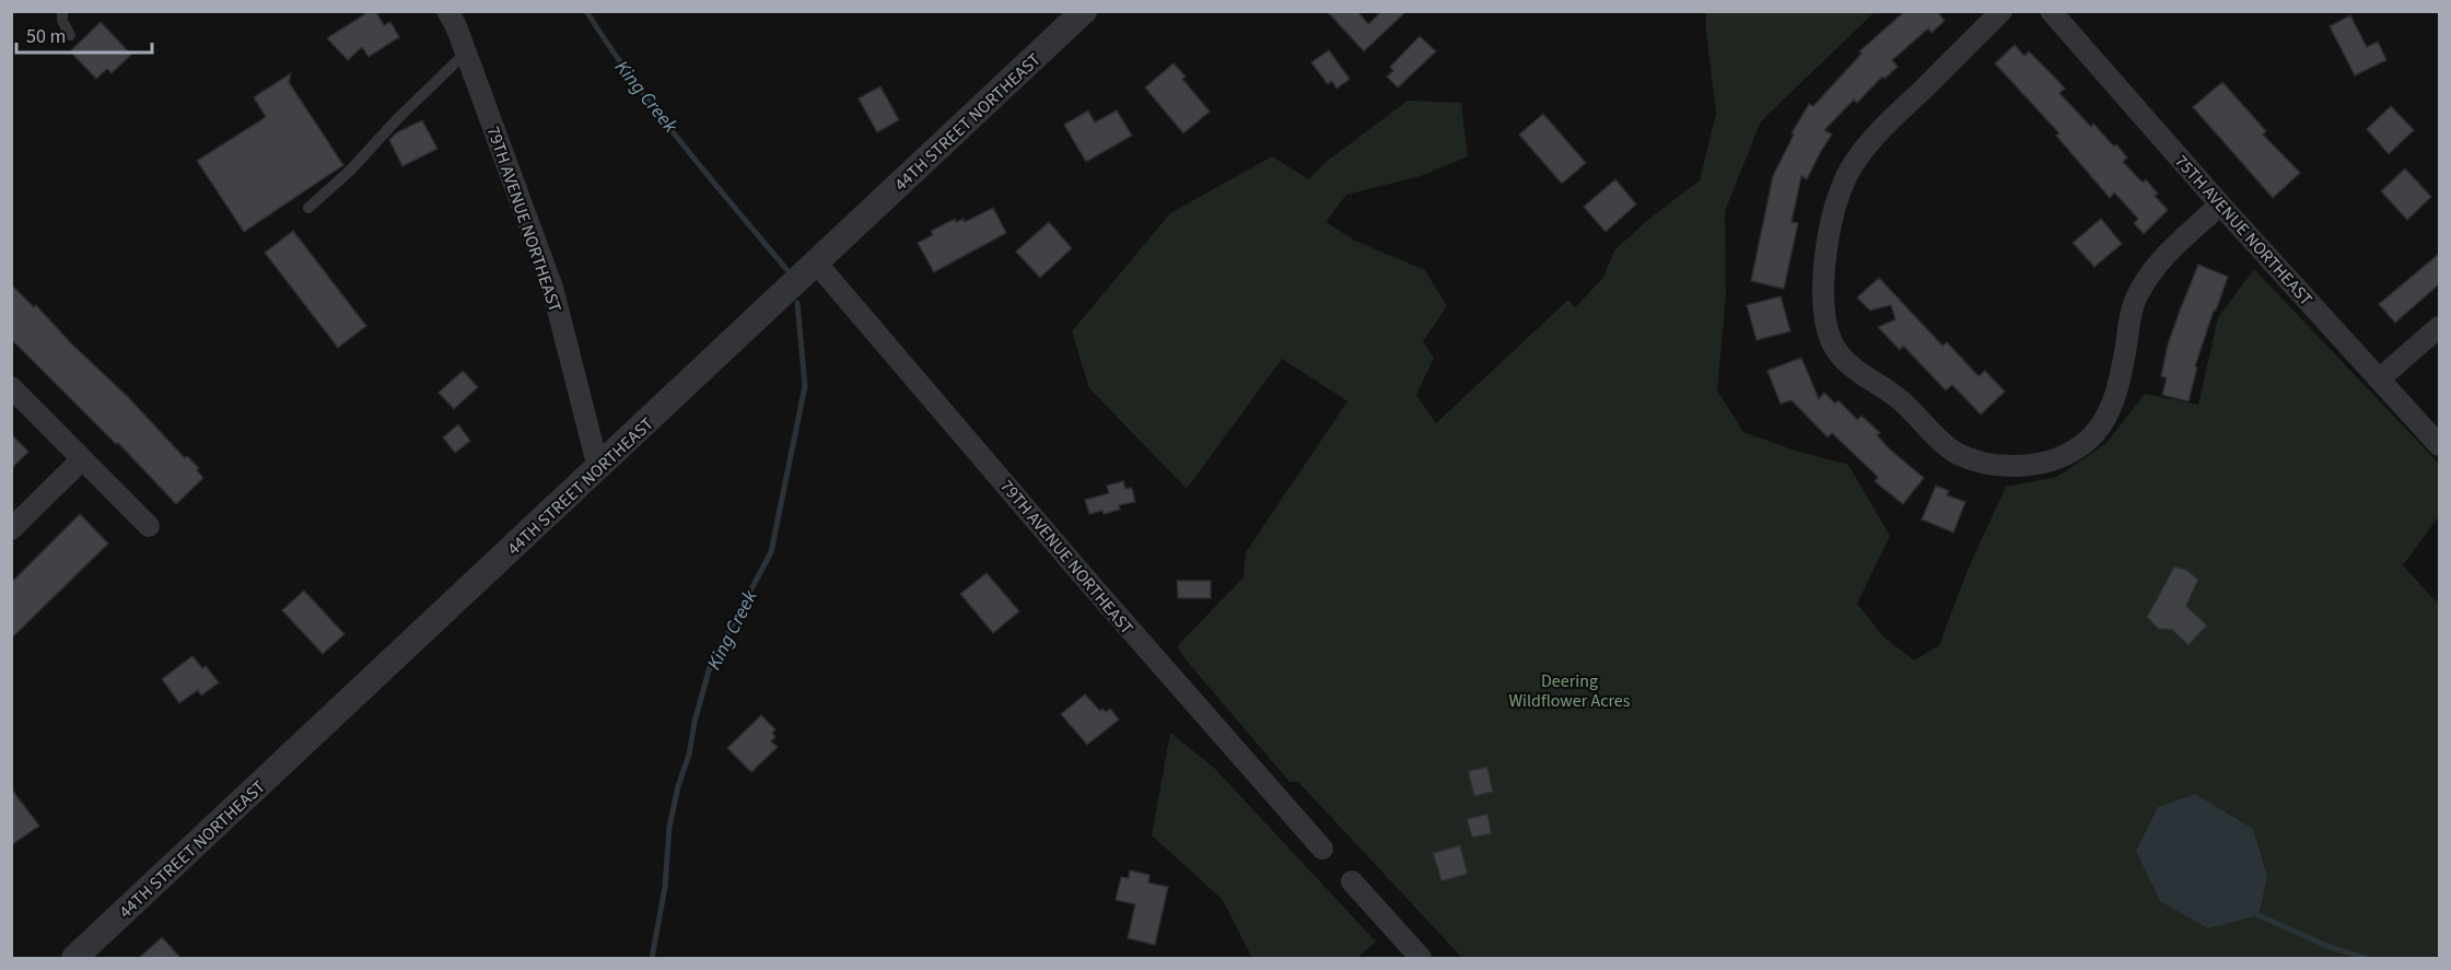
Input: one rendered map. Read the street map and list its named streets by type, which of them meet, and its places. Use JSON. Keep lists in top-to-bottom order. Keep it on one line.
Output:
{"streets":{"street":["44TH STREET NORTHEAST","79TH AVENUE NORTHEAST","75TH AVENUE NORTHEAST"]},"crossings":[["44TH STREET NORTHEAST","79TH AVENUE NORTHEAST"]],"water":["King Creek"],"parks":["Deering Wildflower Acres"],"scale_bar":"50 m"}
